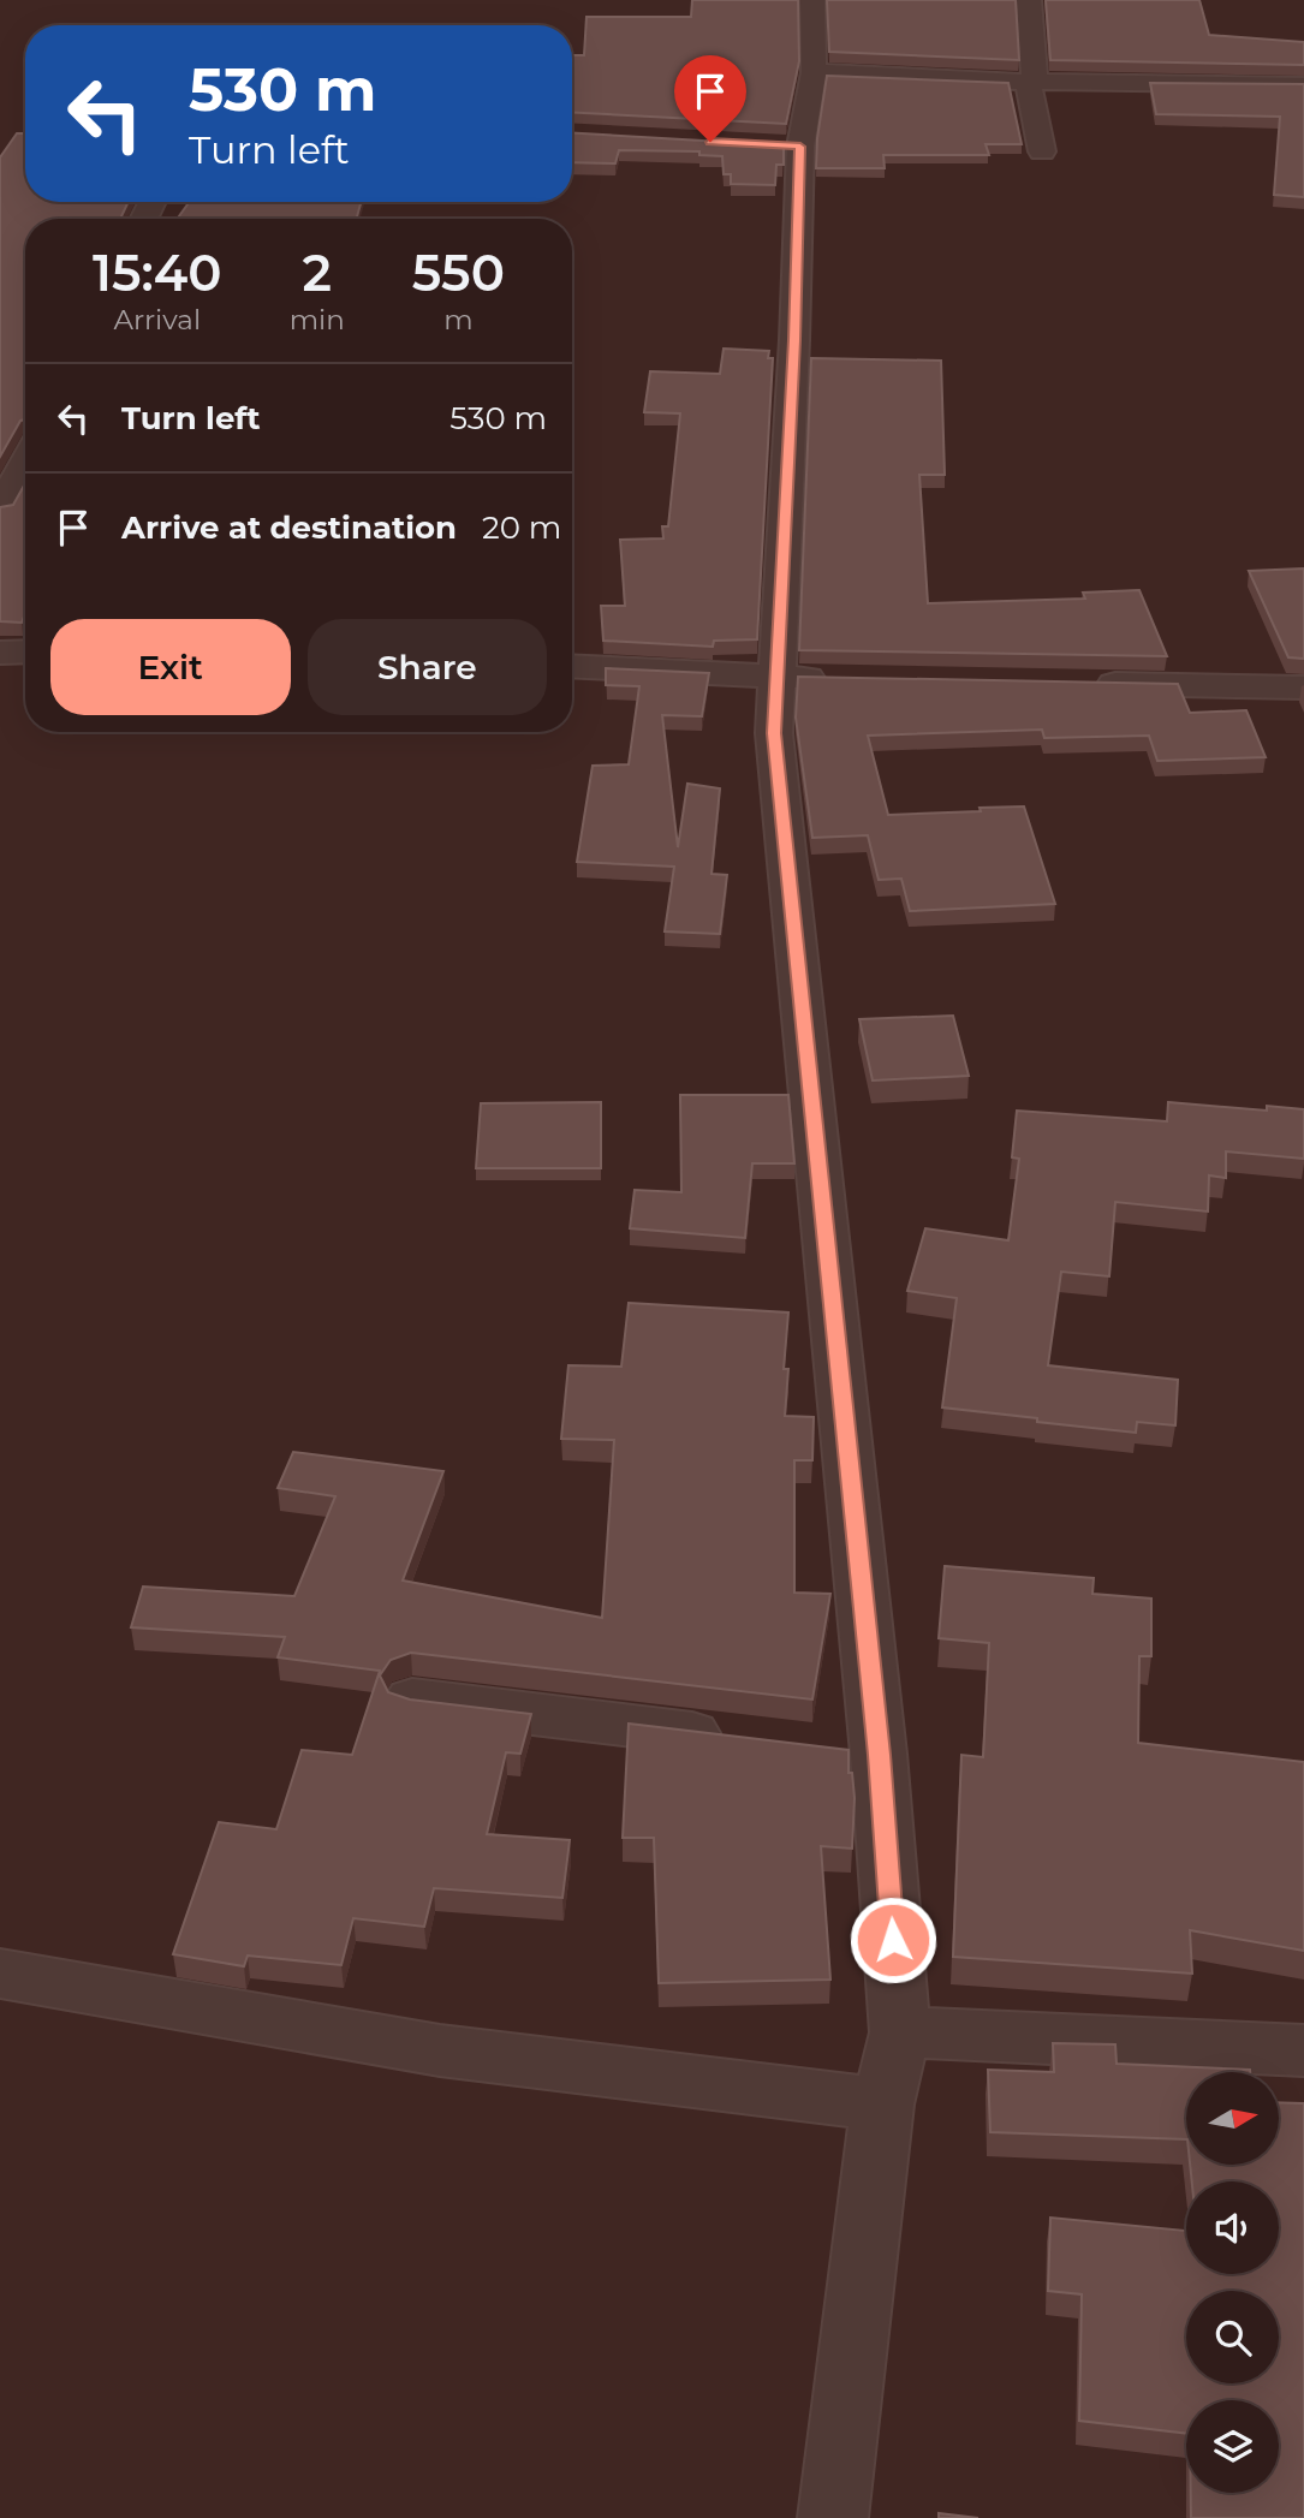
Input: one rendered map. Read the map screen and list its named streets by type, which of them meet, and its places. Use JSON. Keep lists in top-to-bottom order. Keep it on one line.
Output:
{"north":"right","page":{"turn":["530 m","Turn left"],"eta":["15:40","Arrival","2","min","550","m"],"list":[{"name":"Turn left","value":"530 m"},{"name":"Arrive at destination","value":"20 m"}],"buttons":["Exit","Share"]}}
